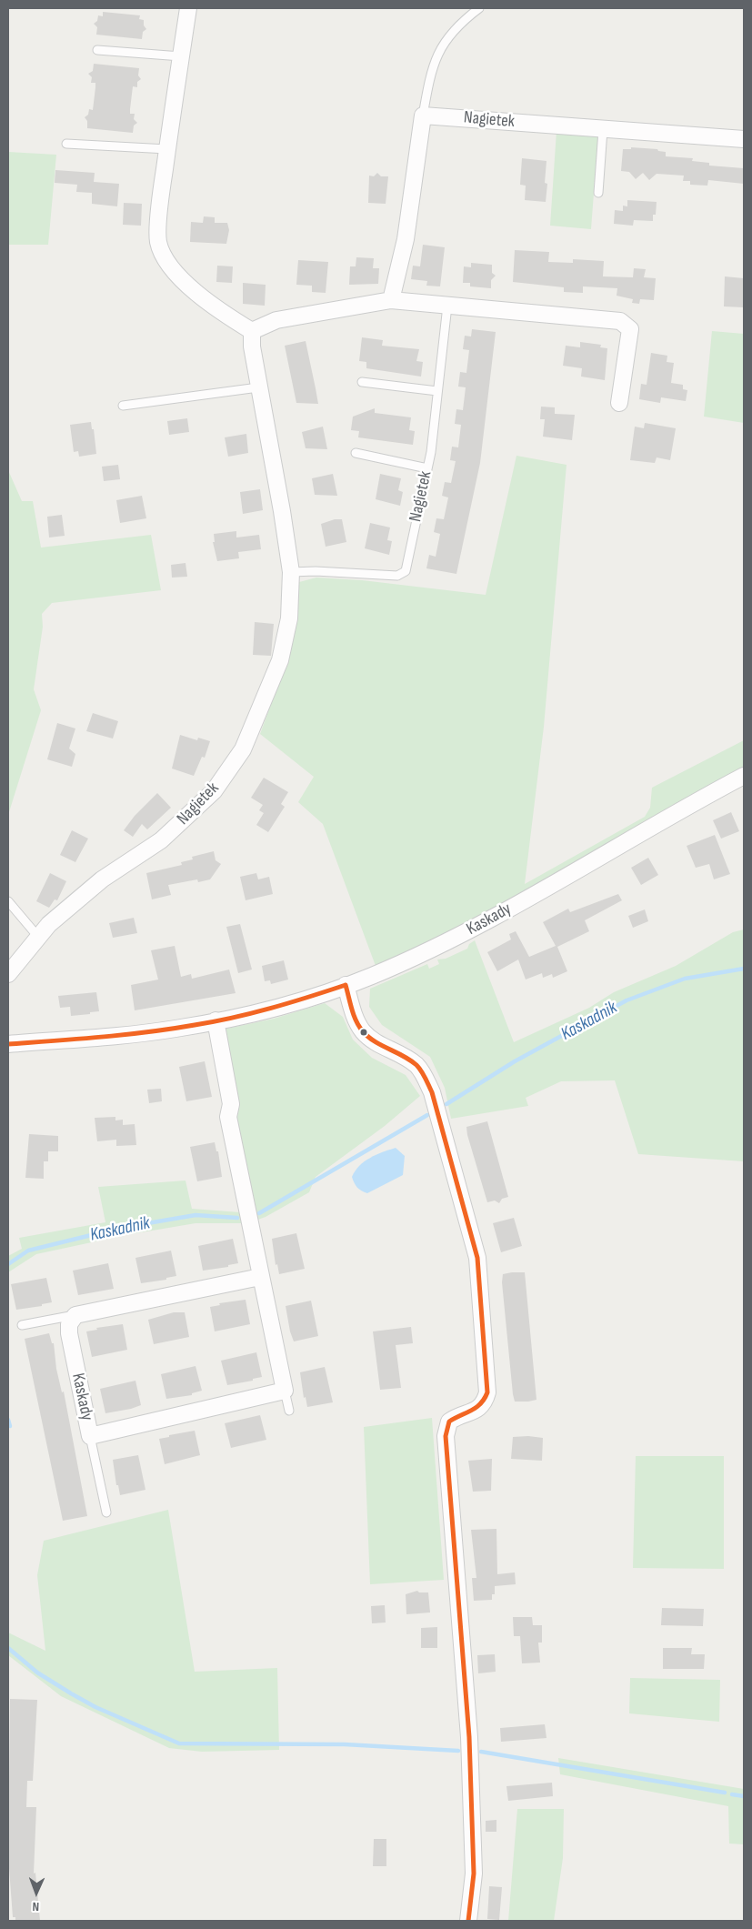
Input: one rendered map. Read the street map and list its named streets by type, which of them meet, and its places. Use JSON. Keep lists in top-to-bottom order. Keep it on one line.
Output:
{"streets":{"street":["Nagietek","Kaskady"]},"water":["Kaskadnik"],"north":"bottom"}
